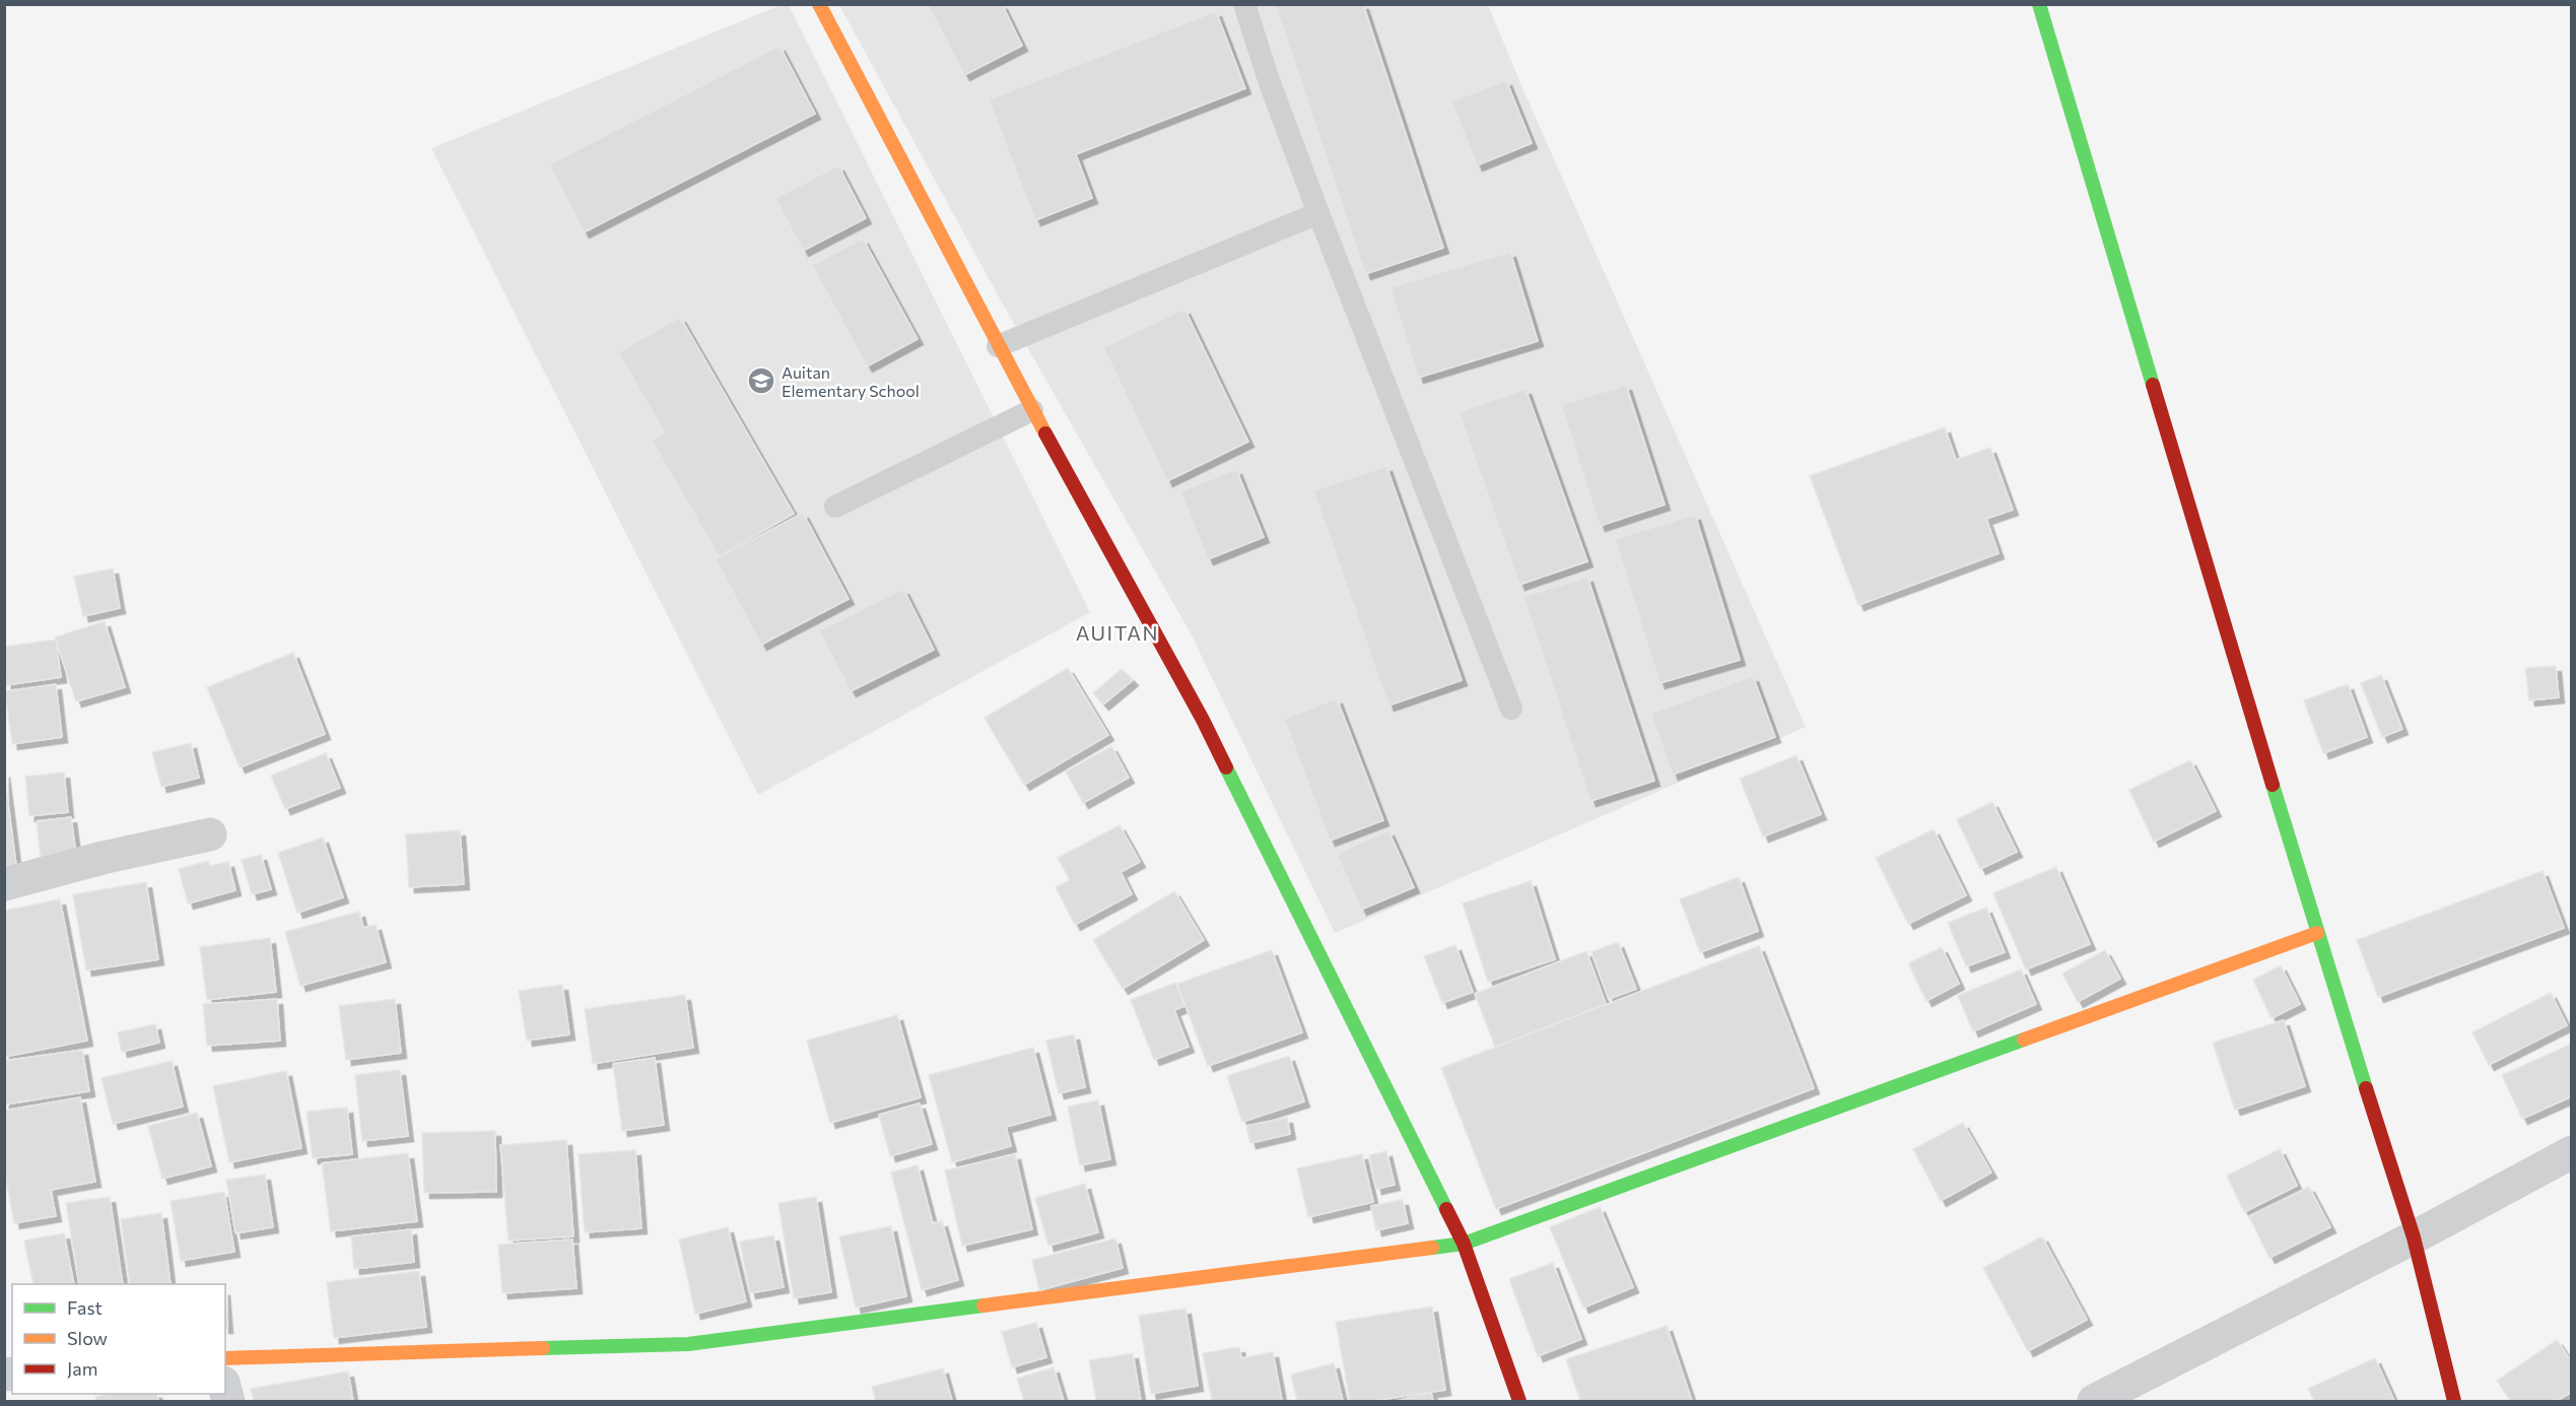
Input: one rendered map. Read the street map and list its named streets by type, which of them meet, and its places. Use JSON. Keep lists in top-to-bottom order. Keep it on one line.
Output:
{"districts":["AUITAN"],"places":{"school or university":["Auitan Elementary School"]},"legend":["Fast","Slow","Jam"]}
